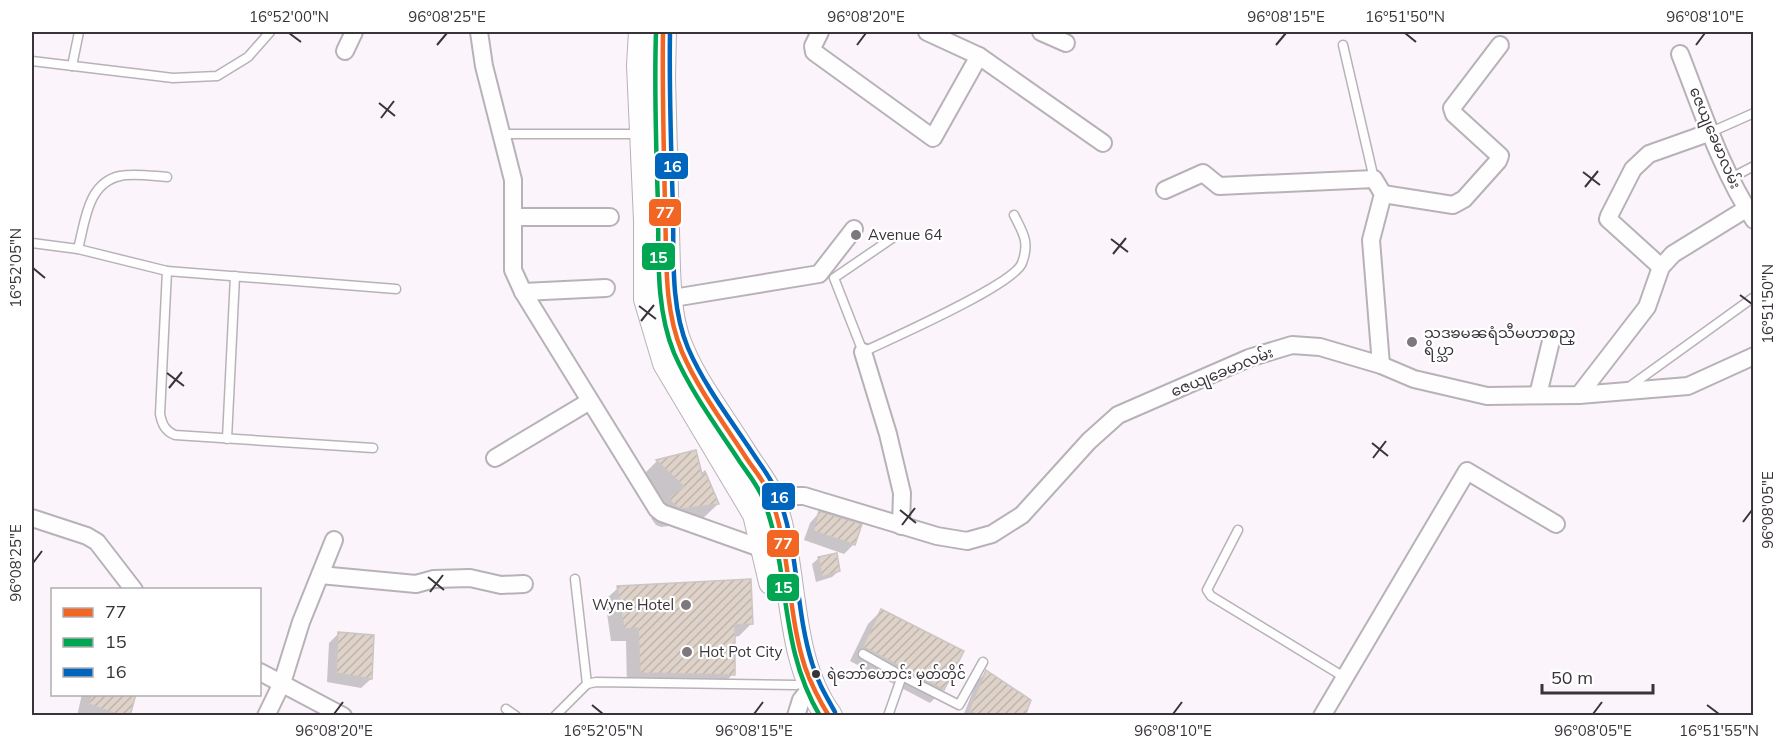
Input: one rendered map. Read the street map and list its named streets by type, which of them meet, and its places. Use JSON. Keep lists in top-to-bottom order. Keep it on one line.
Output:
{"streets":{"street":["ဇေယျခေမာလမ်း"]},"places":["Avenue 64","သဒၶမၼရံသီမဟာစည္ ရိပ္သာ","Wyne Hotel","Hot Pot City","ရဲဘော်ဟောင်း မှတ်တိုင်"],"lines":["transit line 77","transit line 15","transit line 16"],"legend":["77","15","16"],"scale_bar":"50 m","coordinates":["16°52'00\"N","96°08'25\"E","96°08'20\"E","96°08'15\"E","16°51'50\"N","96°08'10\"E","16°52'05\"N","96°08'05\"E","16°51'55\"N"]}
